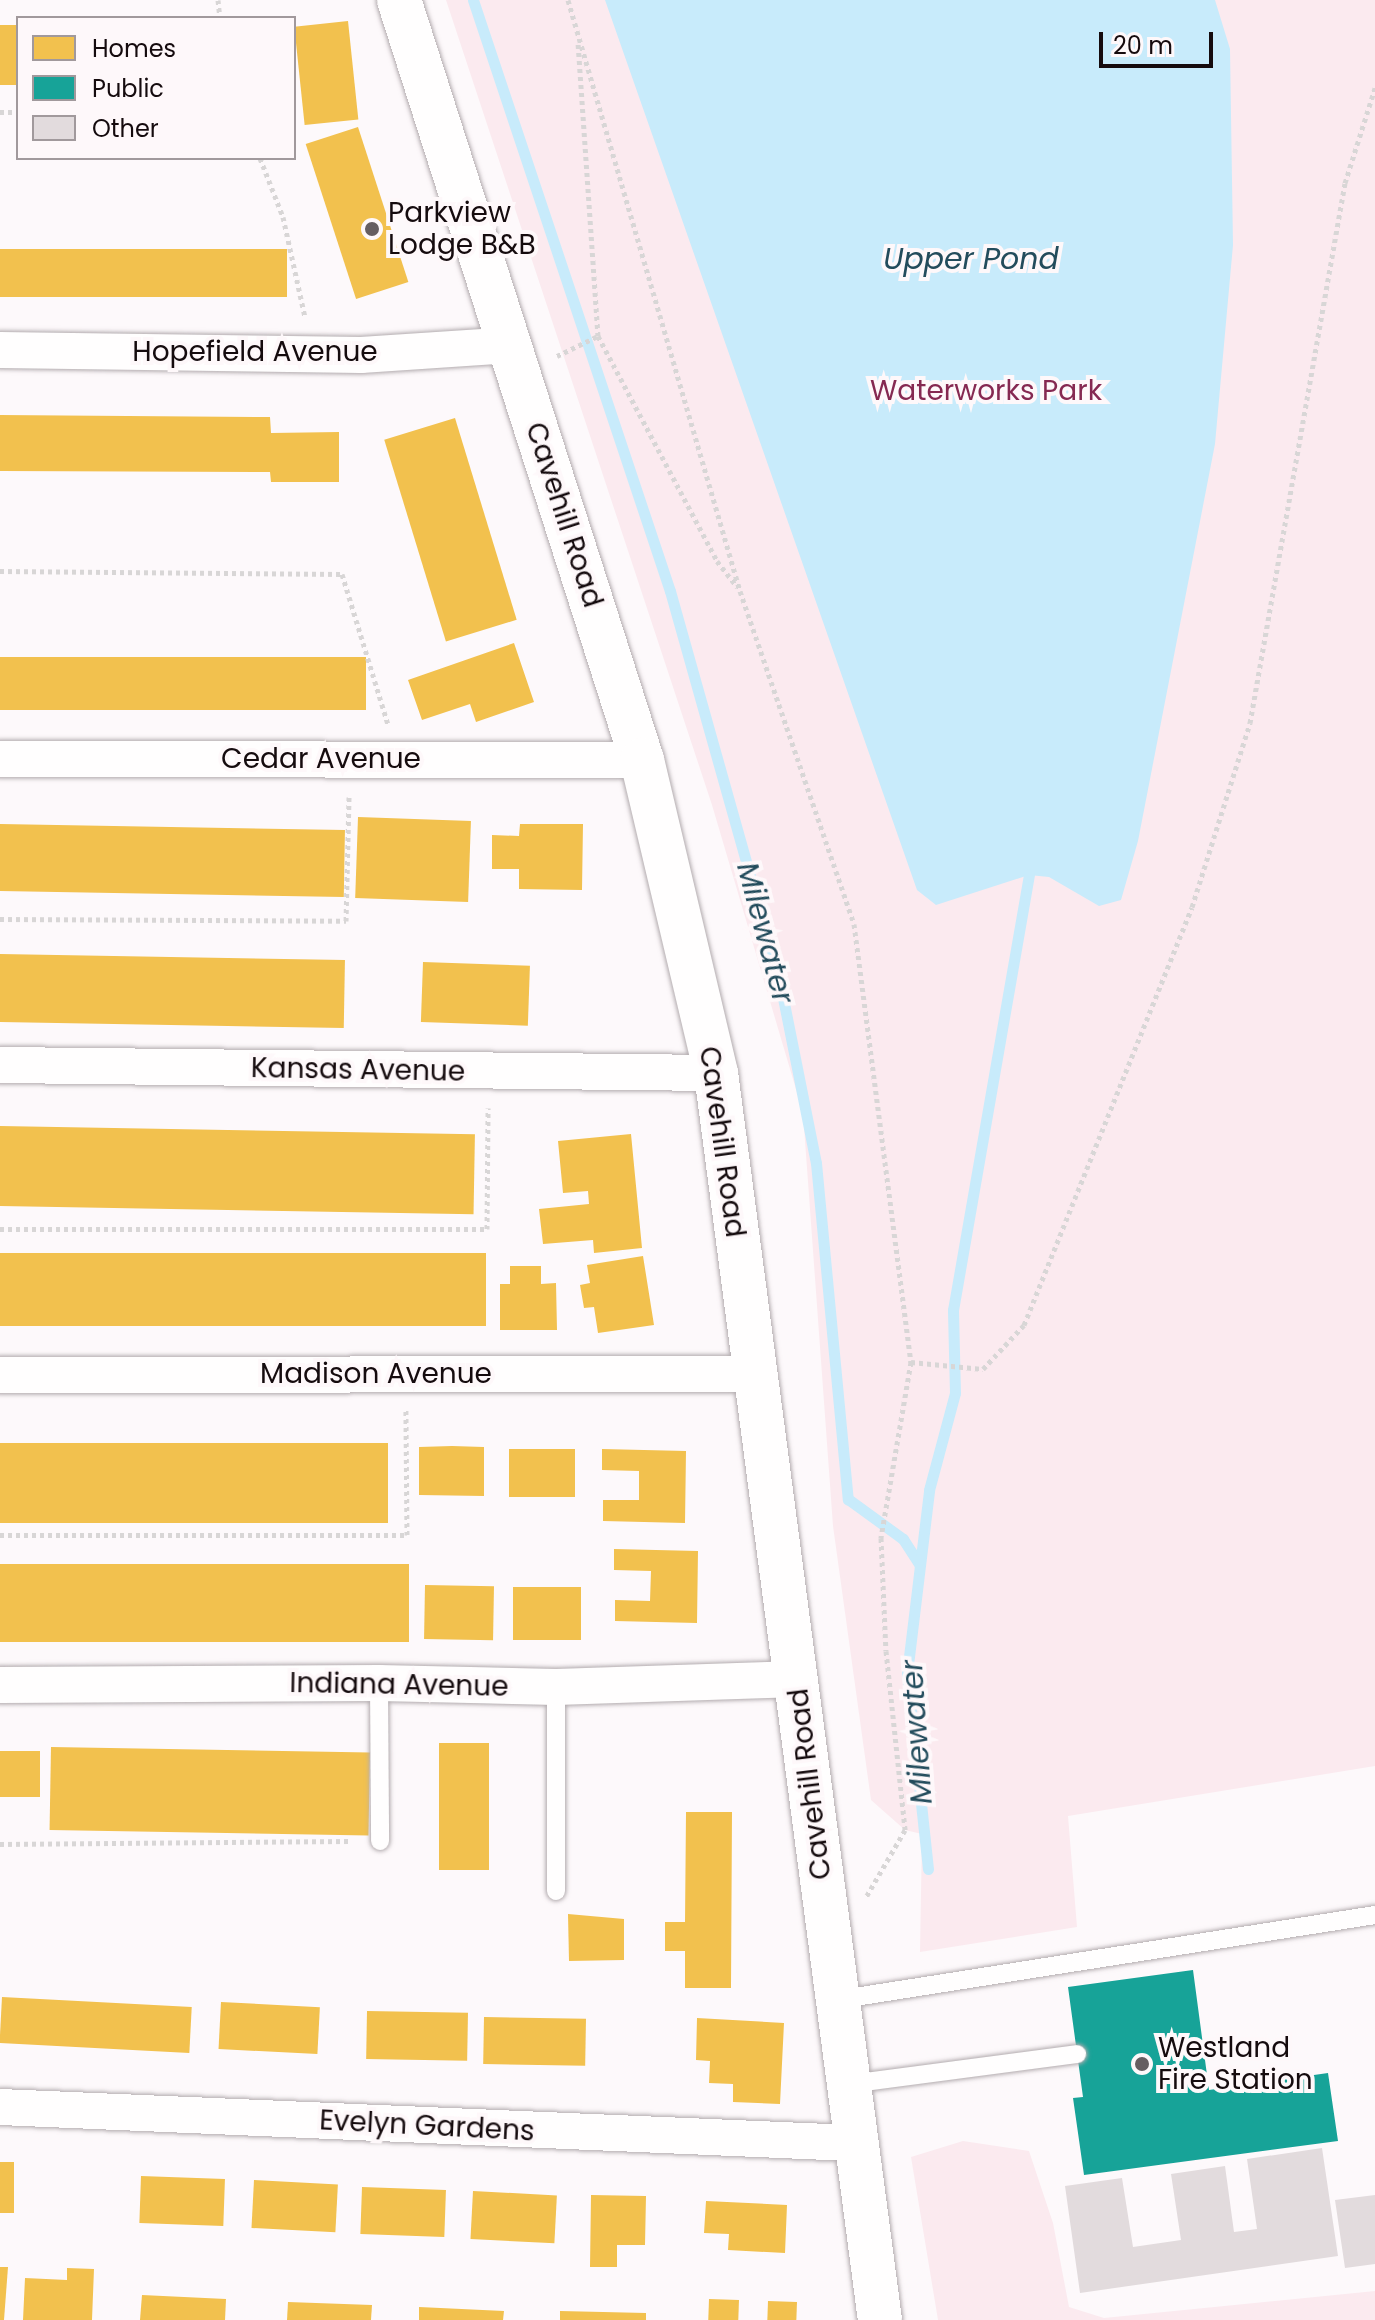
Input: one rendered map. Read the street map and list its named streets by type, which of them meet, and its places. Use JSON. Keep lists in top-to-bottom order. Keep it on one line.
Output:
{"streets":{"main road":["Cavehill Road"],"street":["Hopefield Avenue","Cedar Avenue","Kansas Avenue","Madison Avenue","Indiana Avenue","Evelyn Gardens"]},"crossings":[["Hopefield Avenue","Cavehill Road"],["Cavehill Road","Cedar Avenue"],["Cavehill Road","Kansas Avenue"],["Cavehill Road","Madison Avenue"],["Cavehill Road","Indiana Avenue"],["Cavehill Road","Evelyn Gardens"]],"water":["Upper Pond","Milewater"],"parks":["Waterworks Park"],"places":["Parkview Lodge B&B","Westland Fire Station"],"legend":["Homes","Public","Other"],"scale_bar":"20 m"}
